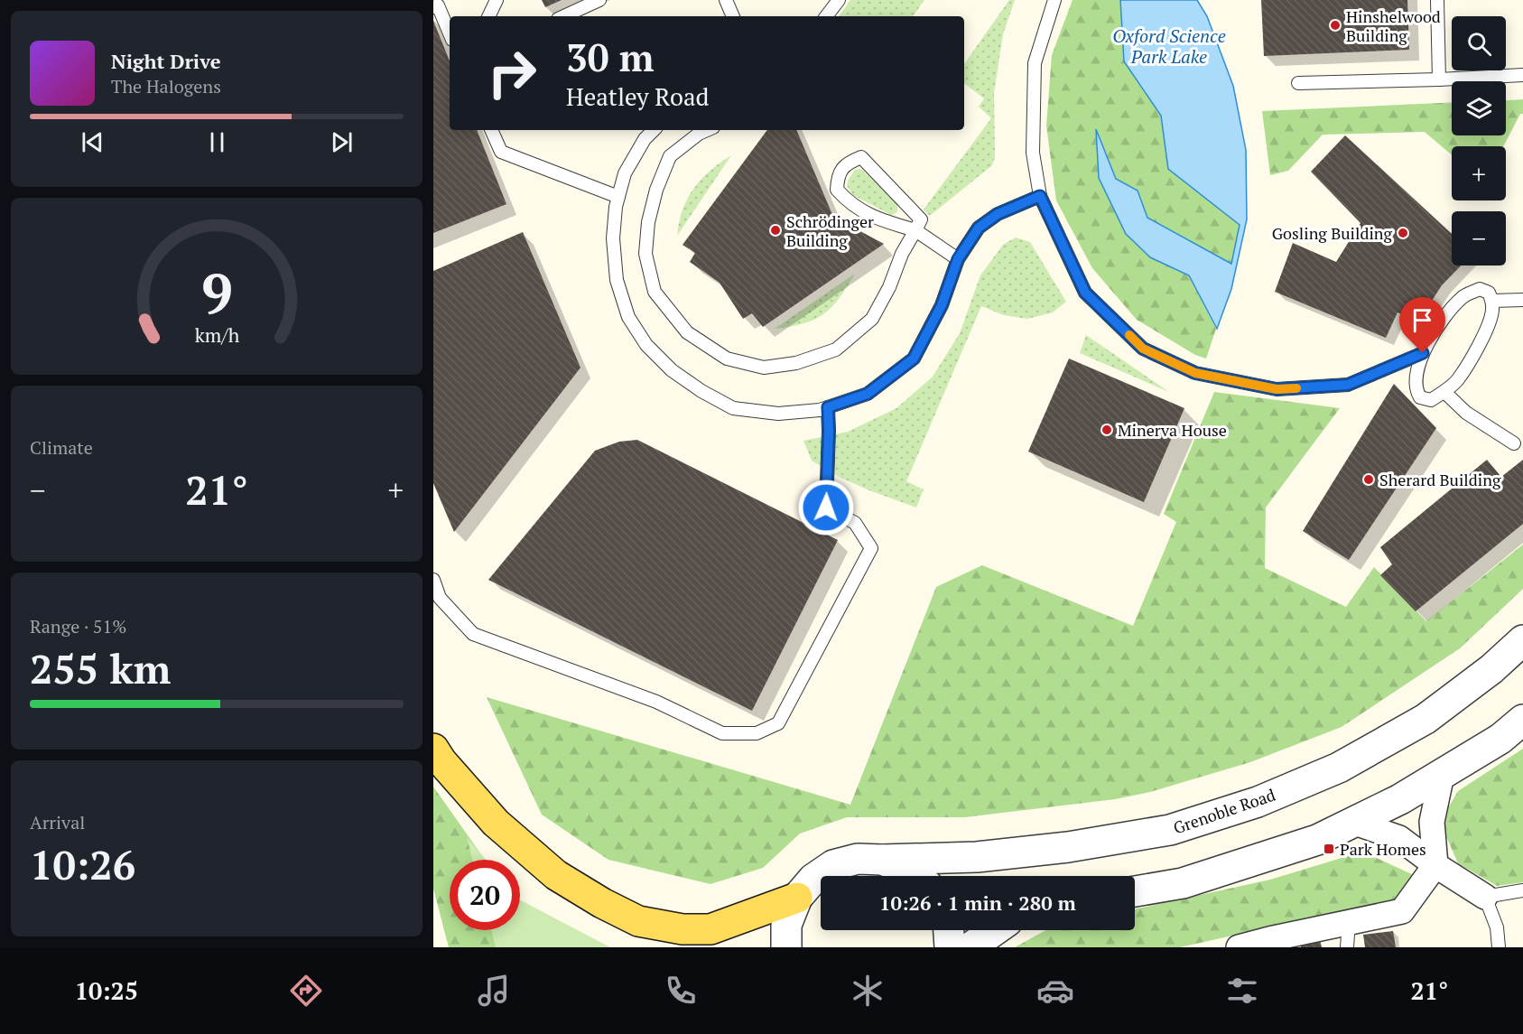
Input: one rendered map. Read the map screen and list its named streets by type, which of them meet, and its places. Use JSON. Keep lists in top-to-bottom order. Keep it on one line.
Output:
{"streets":{"street":["Grenoble Road"]},"water":["Oxford Science Park Lake"],"places":{"other":["Hinshelwood Building","Schrödinger Building","Gosling Building","Minerva House","Sherard Building"],"transit":["Park Homes"]},"page":{"map_buttons":["+","−"],"turn":["30 m","Heatley Road"],"song":["Night Drive","The Halogens"],"tile":["Climate",["Range · 51%","255 km"],["Arrival","10:26"]],"heat":["−","21°","+"],"limit":"20","trip":"10:26 · 1 min · 280 m","tabs":["10:25","21°"],"gauge":["9","km/h"]}}
